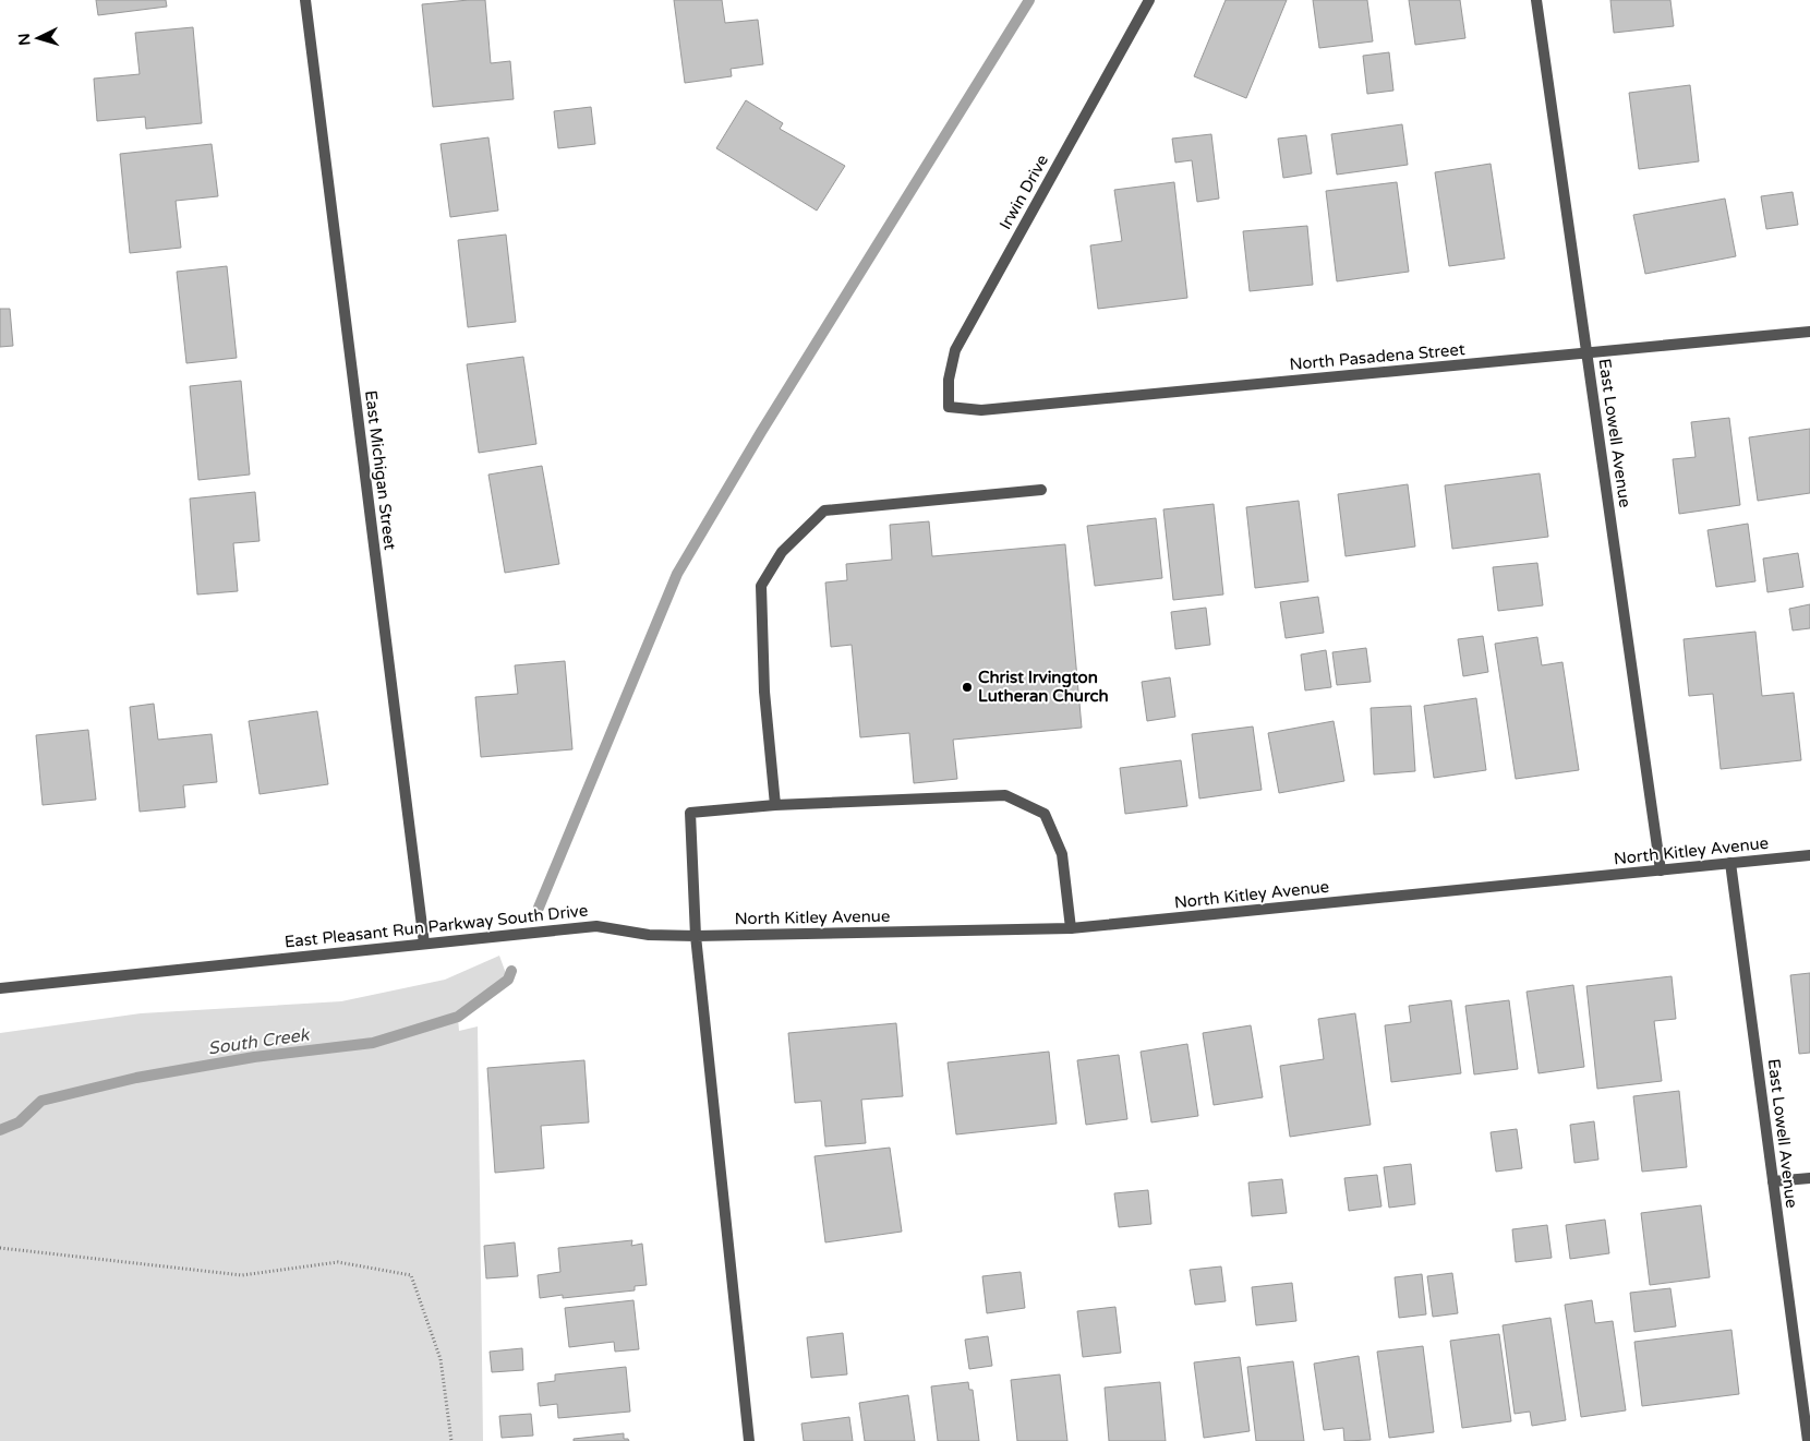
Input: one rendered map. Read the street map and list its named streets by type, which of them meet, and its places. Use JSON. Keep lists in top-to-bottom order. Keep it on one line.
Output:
{"streets":{"street":["Irwin Drive","North Pasadena Street","East Lowell Avenue","East Michigan Street","North Kitley Avenue","East Pleasant Run Parkway South Drive"]},"crossings":[["Irwin Drive","North Pasadena Street"],["North Pasadena Street","East Lowell Avenue"],["East Lowell Avenue","North Kitley Avenue"],["East Michigan Street","East Pleasant Run Parkway South Drive"],["North Kitley Avenue","East Pleasant Run Parkway South Drive"]],"water":["South Creek"],"places":["Christ Irvington Lutheran Church"],"north":"left"}
